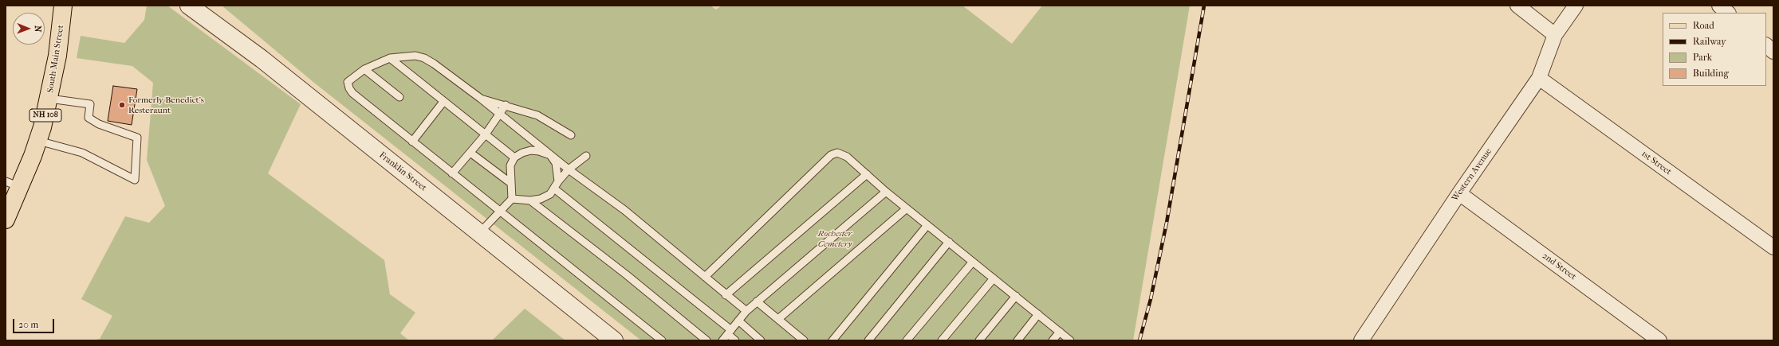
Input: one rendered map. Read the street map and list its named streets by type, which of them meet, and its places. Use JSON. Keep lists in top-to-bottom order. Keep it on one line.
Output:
{"streets":{"main road":["South Main Street","NH 108"],"street":["1st Street","Franklin Street","Western Avenue","2nd Street"]},"crossings":[["1st Street","Western Avenue"],["Western Avenue","2nd Street"]],"parks":["Rochester Cemetery"],"places":["Formerly Benedict's Resteraunt"],"legend":["Road","Railway","Park","Building"],"scale_bar":"20 m","north":"right"}
